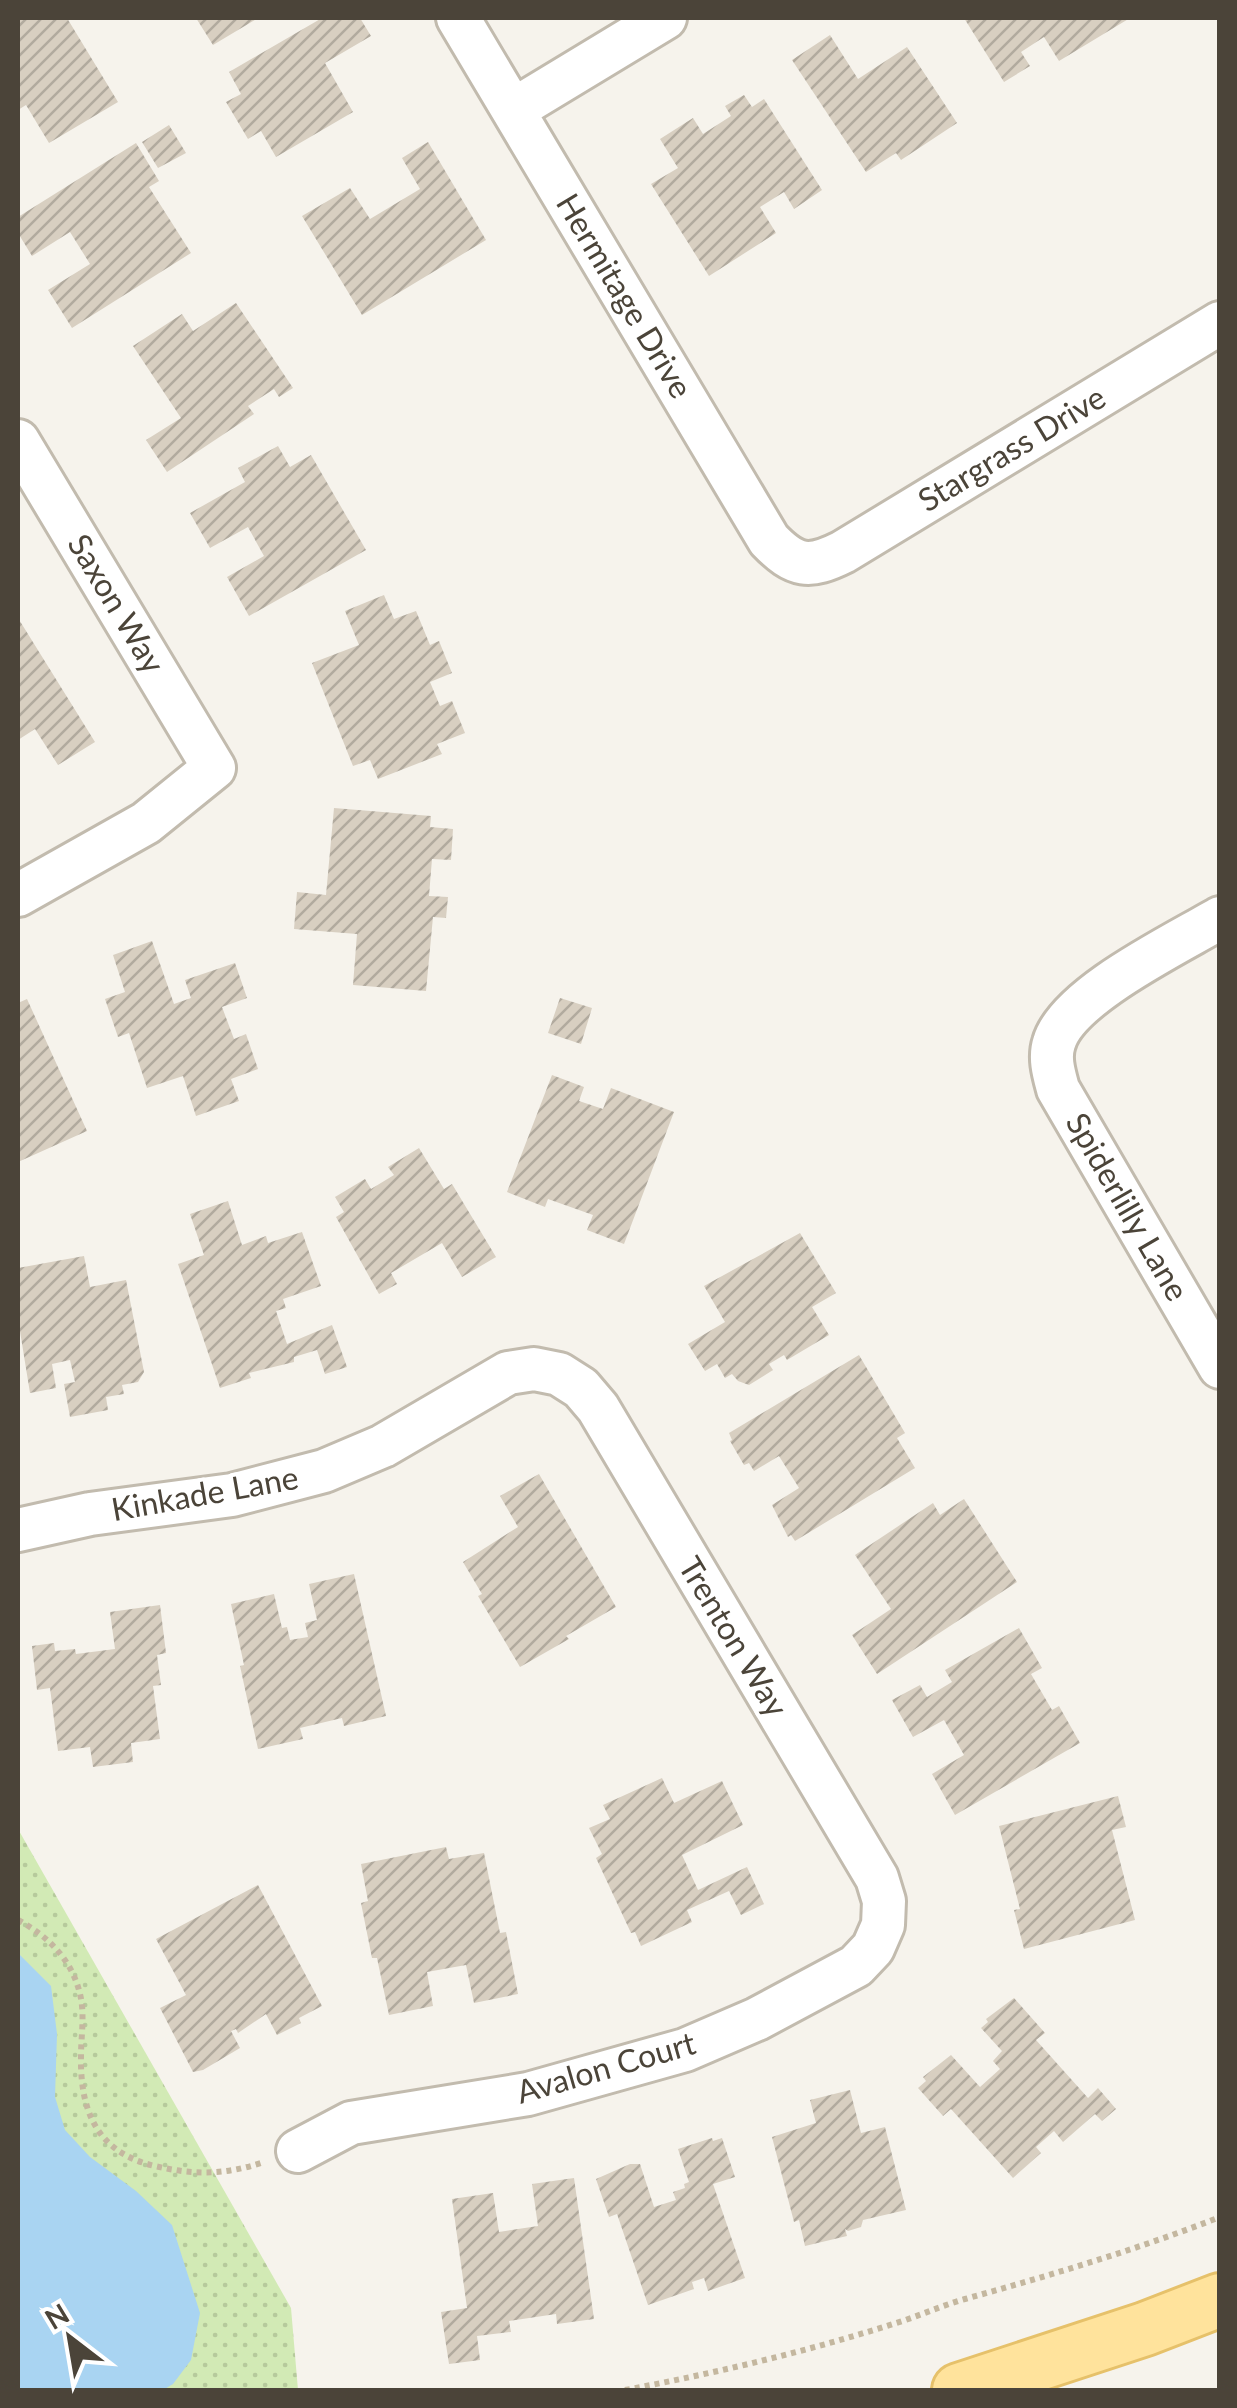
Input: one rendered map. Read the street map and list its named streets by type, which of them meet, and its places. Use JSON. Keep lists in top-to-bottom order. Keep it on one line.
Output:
{"streets":{"street":["Hermitage Drive","Stargrass Drive","Saxon Way","Spiderlilly Lane","Kinkade Lane","Trenton Way","Avalon Court"]},"crossings":[["Hermitage Drive","Stargrass Drive"],["Kinkade Lane","Trenton Way"],["Trenton Way","Avalon Court"]],"north":"top left"}
